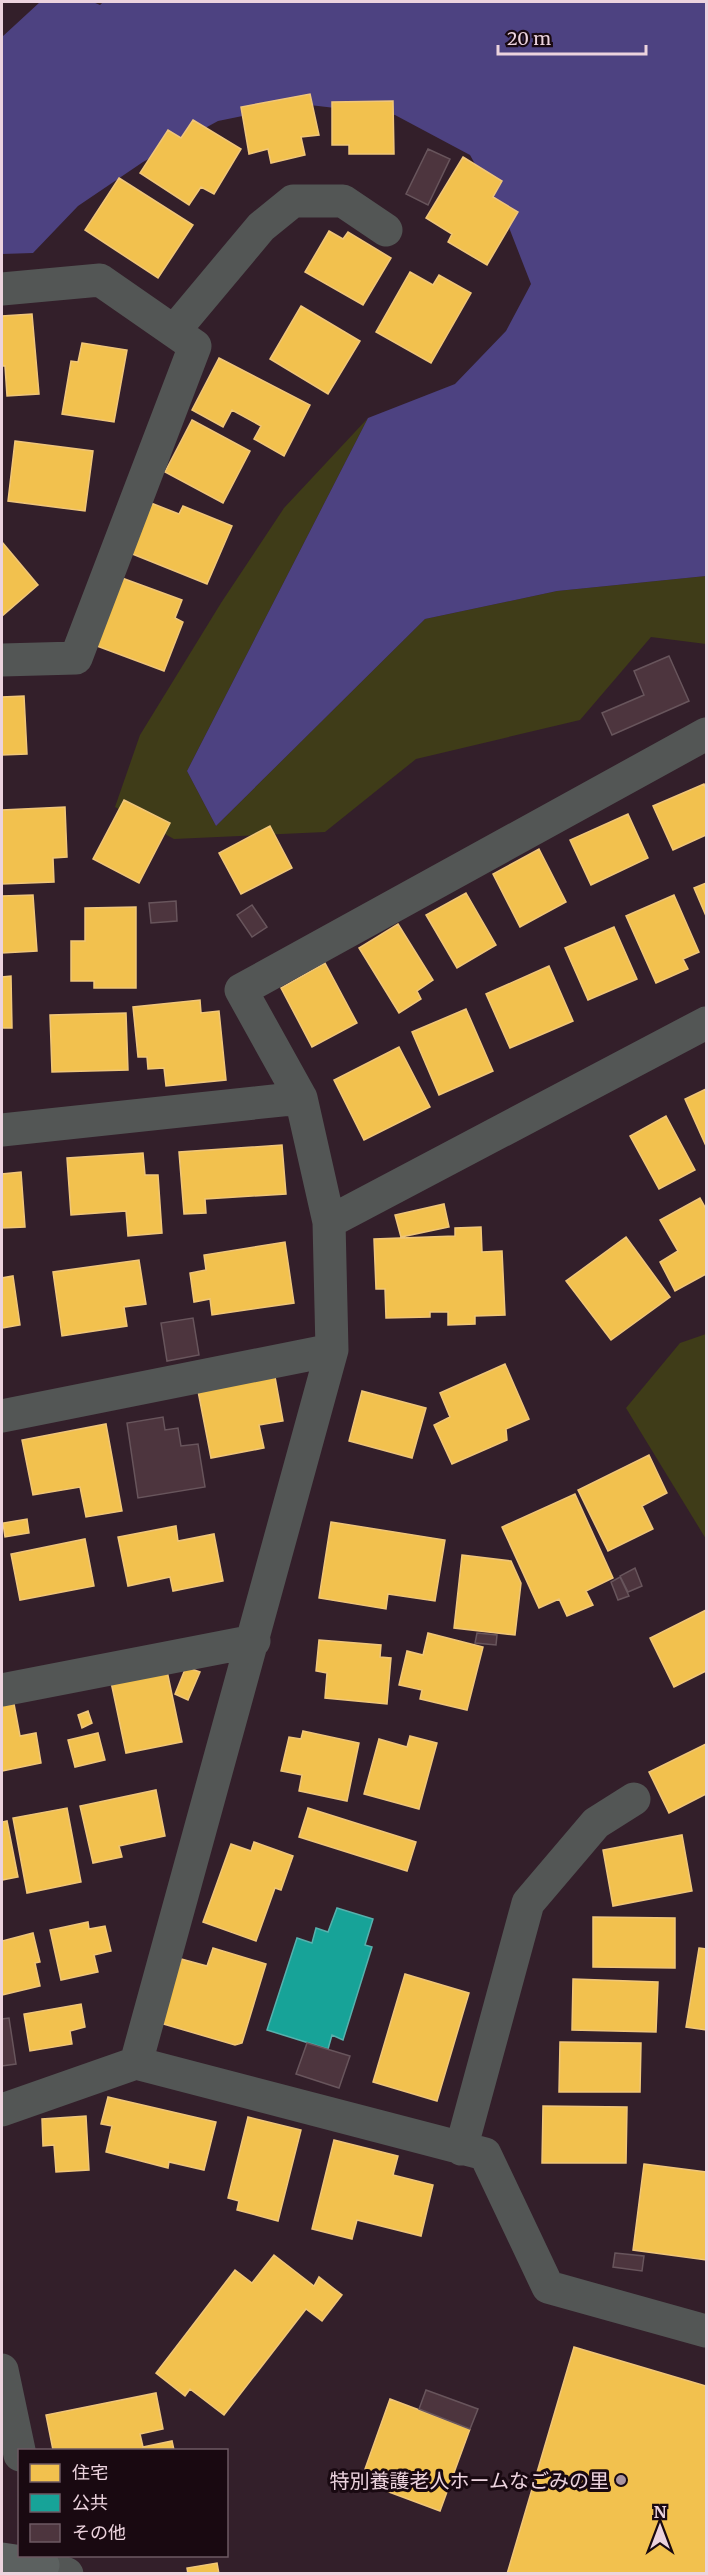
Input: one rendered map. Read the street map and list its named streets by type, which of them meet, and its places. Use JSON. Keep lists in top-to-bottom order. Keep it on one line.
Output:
{"places":["特別養護老人ホームなごみの里"],"legend":["住宅","公共","その他"],"scale_bar":"20 m","north":"top"}
